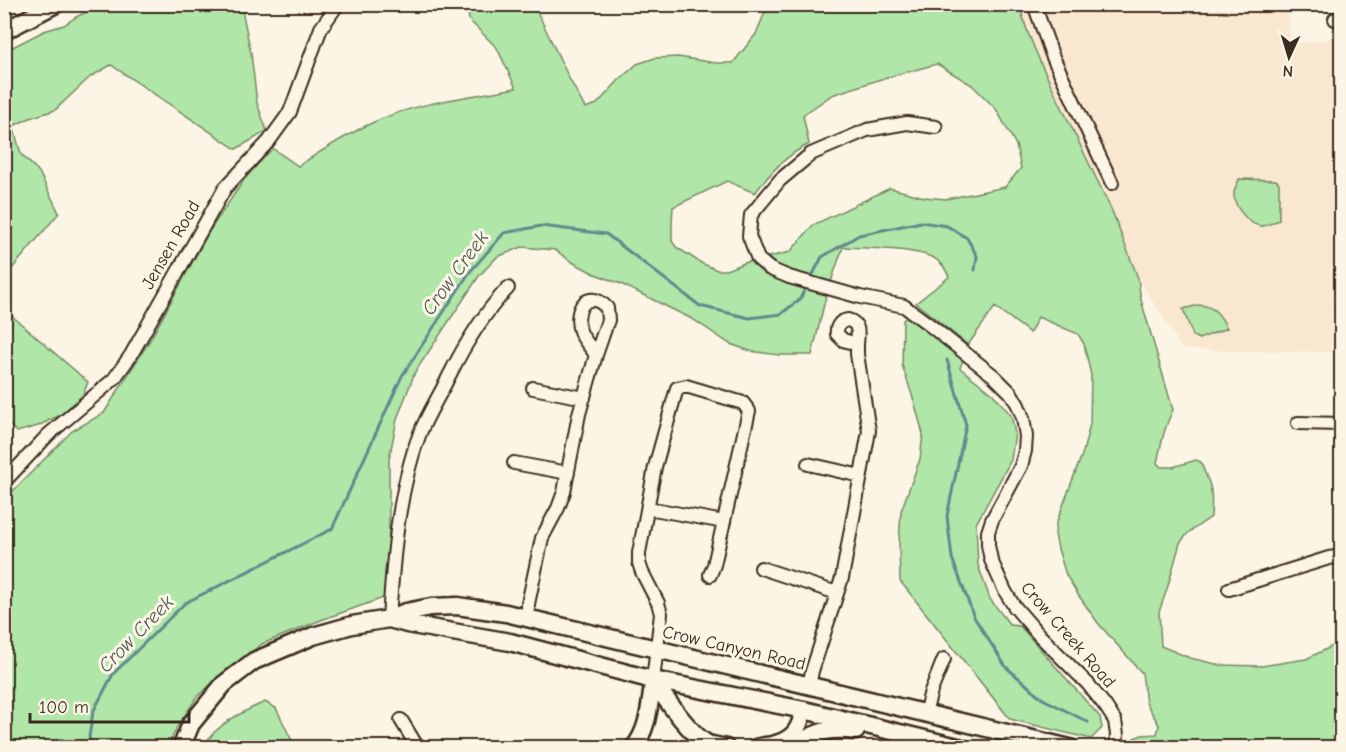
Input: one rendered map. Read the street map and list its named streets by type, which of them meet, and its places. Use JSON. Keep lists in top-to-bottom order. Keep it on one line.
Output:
{"streets":{"main road":["Crow Canyon Road"],"street":["Jensen Road","Crow Creek Road"]},"water":["Crow Creek"],"scale_bar":"100 m","north":"bottom"}
